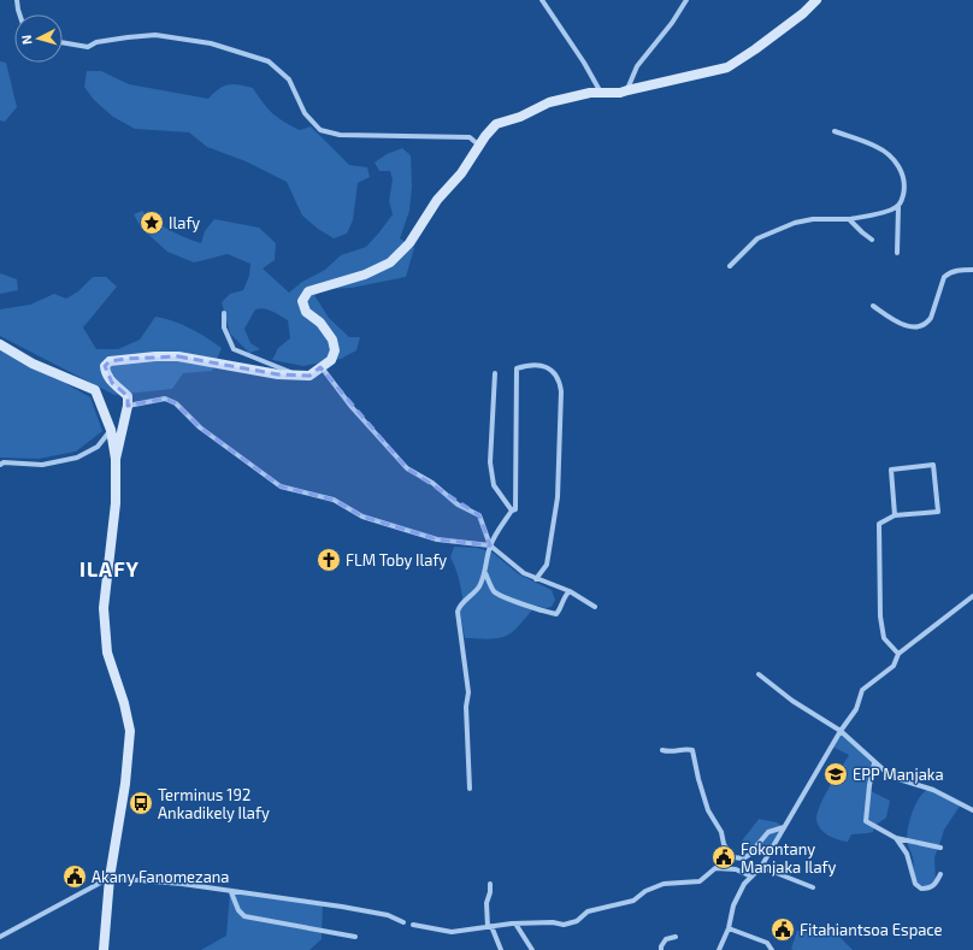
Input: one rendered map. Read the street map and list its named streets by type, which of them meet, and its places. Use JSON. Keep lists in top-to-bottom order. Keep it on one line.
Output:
{"districts":["ILAFY"],"places":{"place":["Ilafy"],"church":["FLM Toby Ilafy"],"school or university":["EPP Manjaka"],"bus stop":["Terminus 192 Ankadikely Ilafy"],"public building":["Fokontany Manjaka Ilafy","Akany Fanomezana","Fitahiantsoa Espace"]},"north":"left"}
